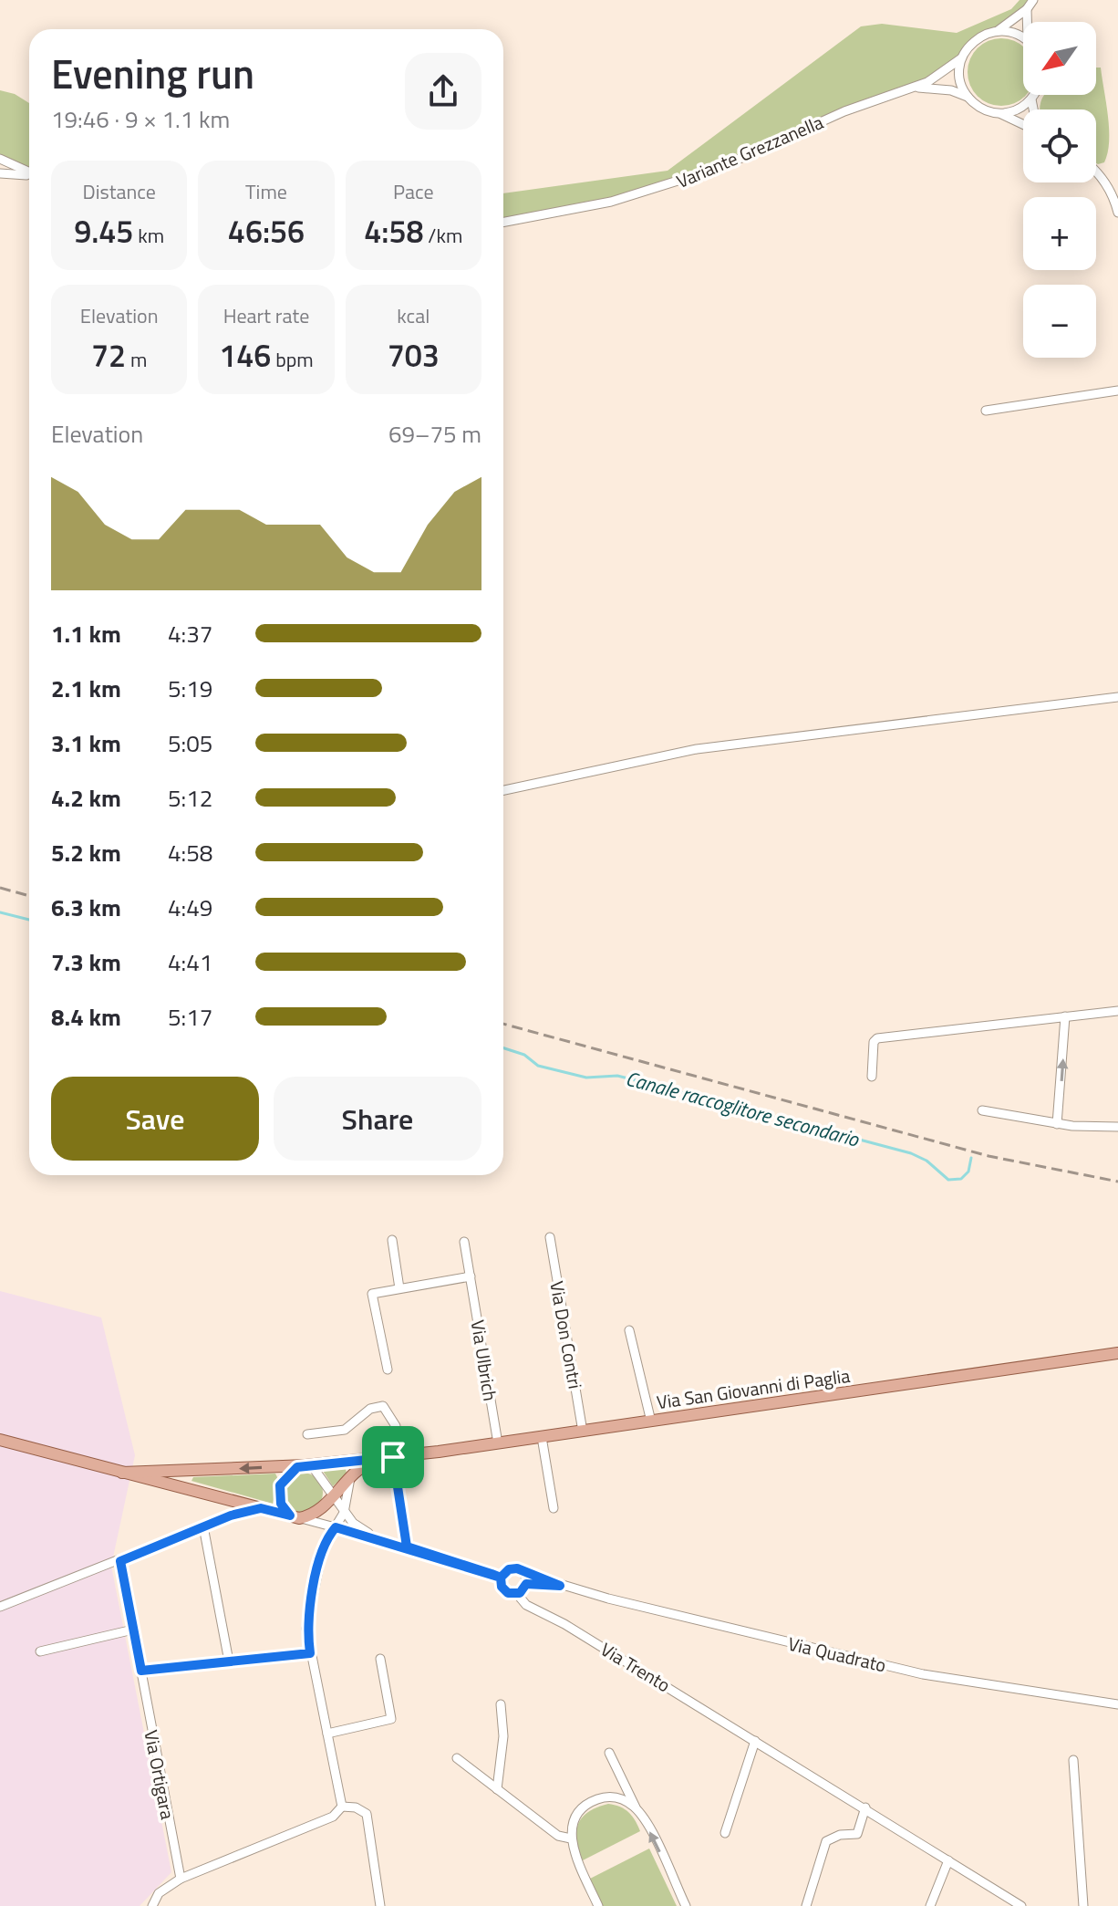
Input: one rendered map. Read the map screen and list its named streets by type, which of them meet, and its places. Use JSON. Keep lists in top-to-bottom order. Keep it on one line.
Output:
{"streets":{"main road":["Via San Giovanni di Paglia"],"street":["Variante Grezzanella","Via Don Contri","Via Ulbrich","Via Quadrato","Via Trento","Via Ortigara"]},"crossings":[["Via Don Contri","Via San Giovanni di Paglia"],["Via Ulbrich","Via San Giovanni di Paglia"],["Via Quadrato","Via Trento"]],"water":["Canale raccoglitore secondario"],"north":"bottom left","page":{"map_buttons":["+","−"],"heading":["Evening run","19:46 · 9 × 1.1 km"],"stats":[["Distance","9.45 km"],["Time","46:56"],["Pace","4:58 /km"],["Elevation","72 m"],["Heart rate","146 bpm"],["kcal","703"]],"chart":["Elevation","69–75 m"],"list":[{"name":"1.1 km","note":"4:37"},{"name":"2.1 km","note":"5:19"},{"name":"3.1 km","note":"5:05"},{"name":"4.2 km","note":"5:12"},{"name":"5.2 km","note":"4:58"},{"name":"6.3 km","note":"4:49"},{"name":"7.3 km","note":"4:41"},{"name":"8.4 km","note":"5:17"}],"buttons":["Save","Share"]}}
